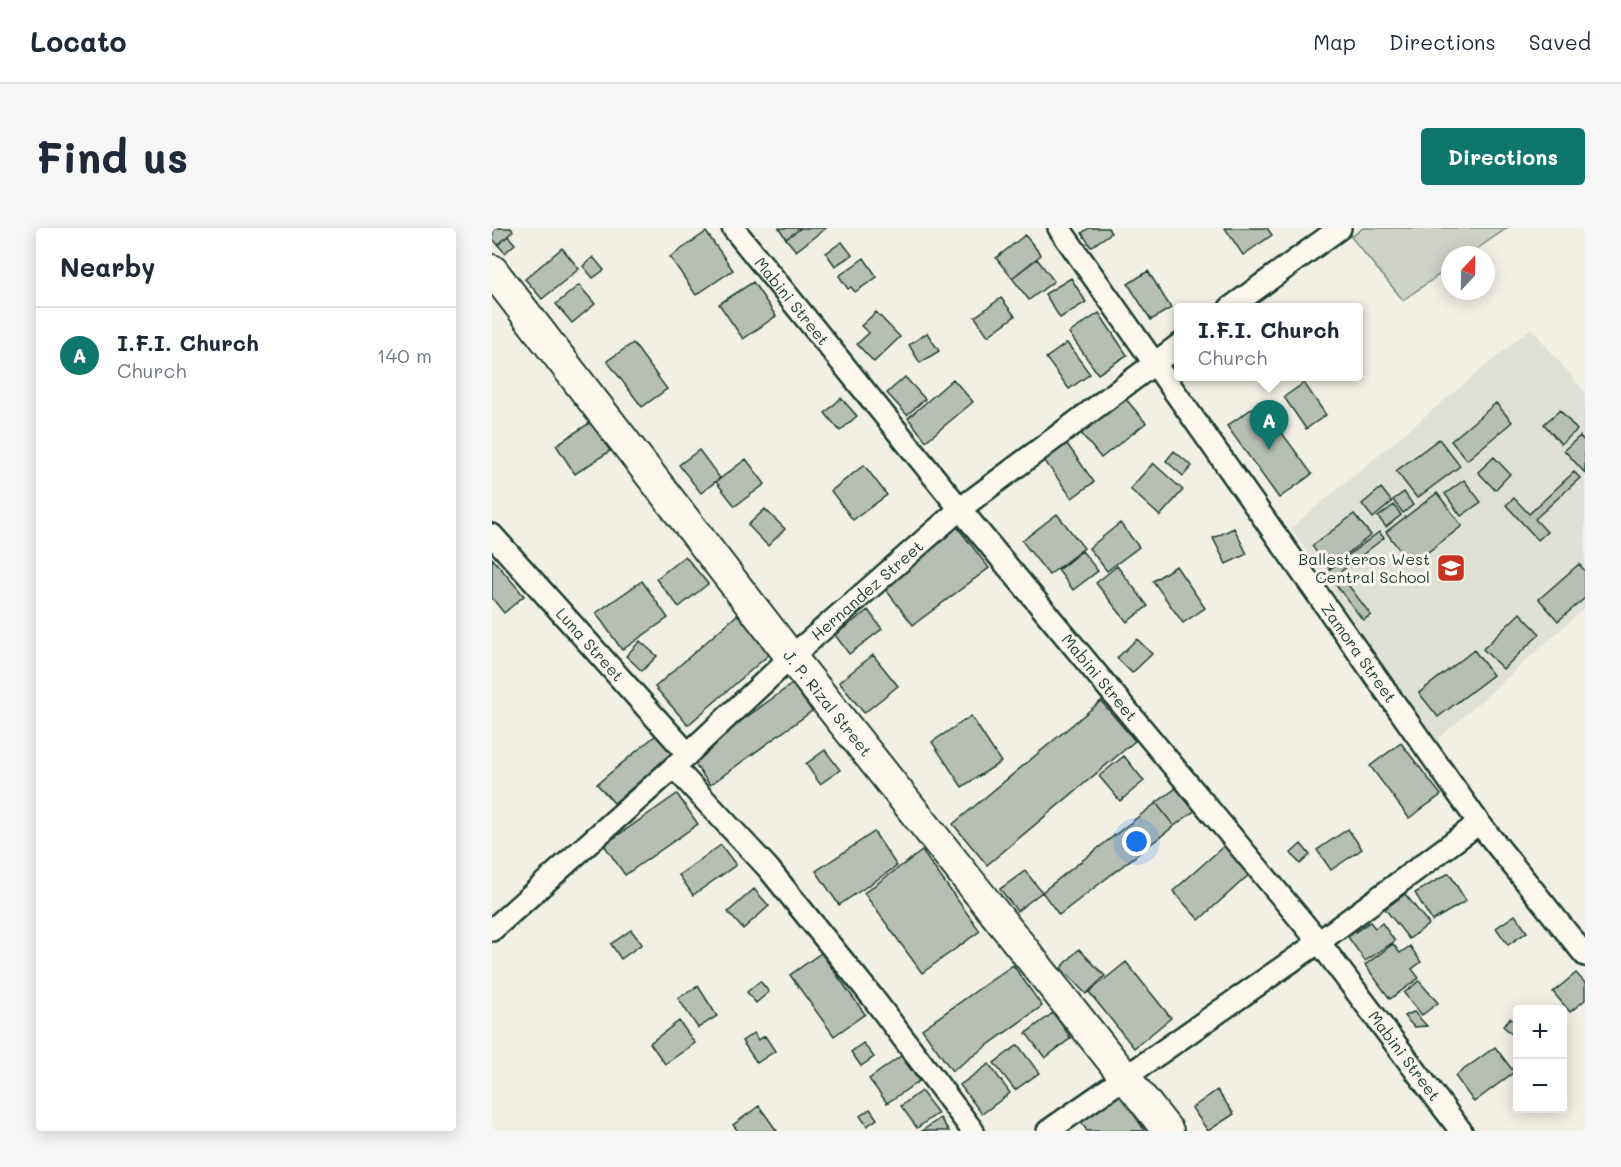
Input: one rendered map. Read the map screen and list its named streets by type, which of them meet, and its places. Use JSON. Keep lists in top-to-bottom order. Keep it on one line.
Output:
{"streets":{"main road":["J. P. Rizal Street"],"street":["Mabini Street","Hernandez Street","Luna Street","Zamora Street"]},"crossings":[["Mabini Street","Hernandez Street"],["Hernandez Street","Luna Street"],["Hernandez Street","Zamora Street"],["Hernandez Street","J. P. Rizal Street"]],"places":{"school or university":["Ballesteros West Central School"]},"north":"top","page":{"header":"Locato","nav":["Map","Directions","Saved"],"buttons":"Directions","title":"Find us","heading":"Nearby","popup":["I.F.I. Church","Church"],"list":[{"mark":"A","name":"I.F.I. Church","note":"Church","value":"140 m"}],"pins":"A","map_buttons":["+","−"]}}
